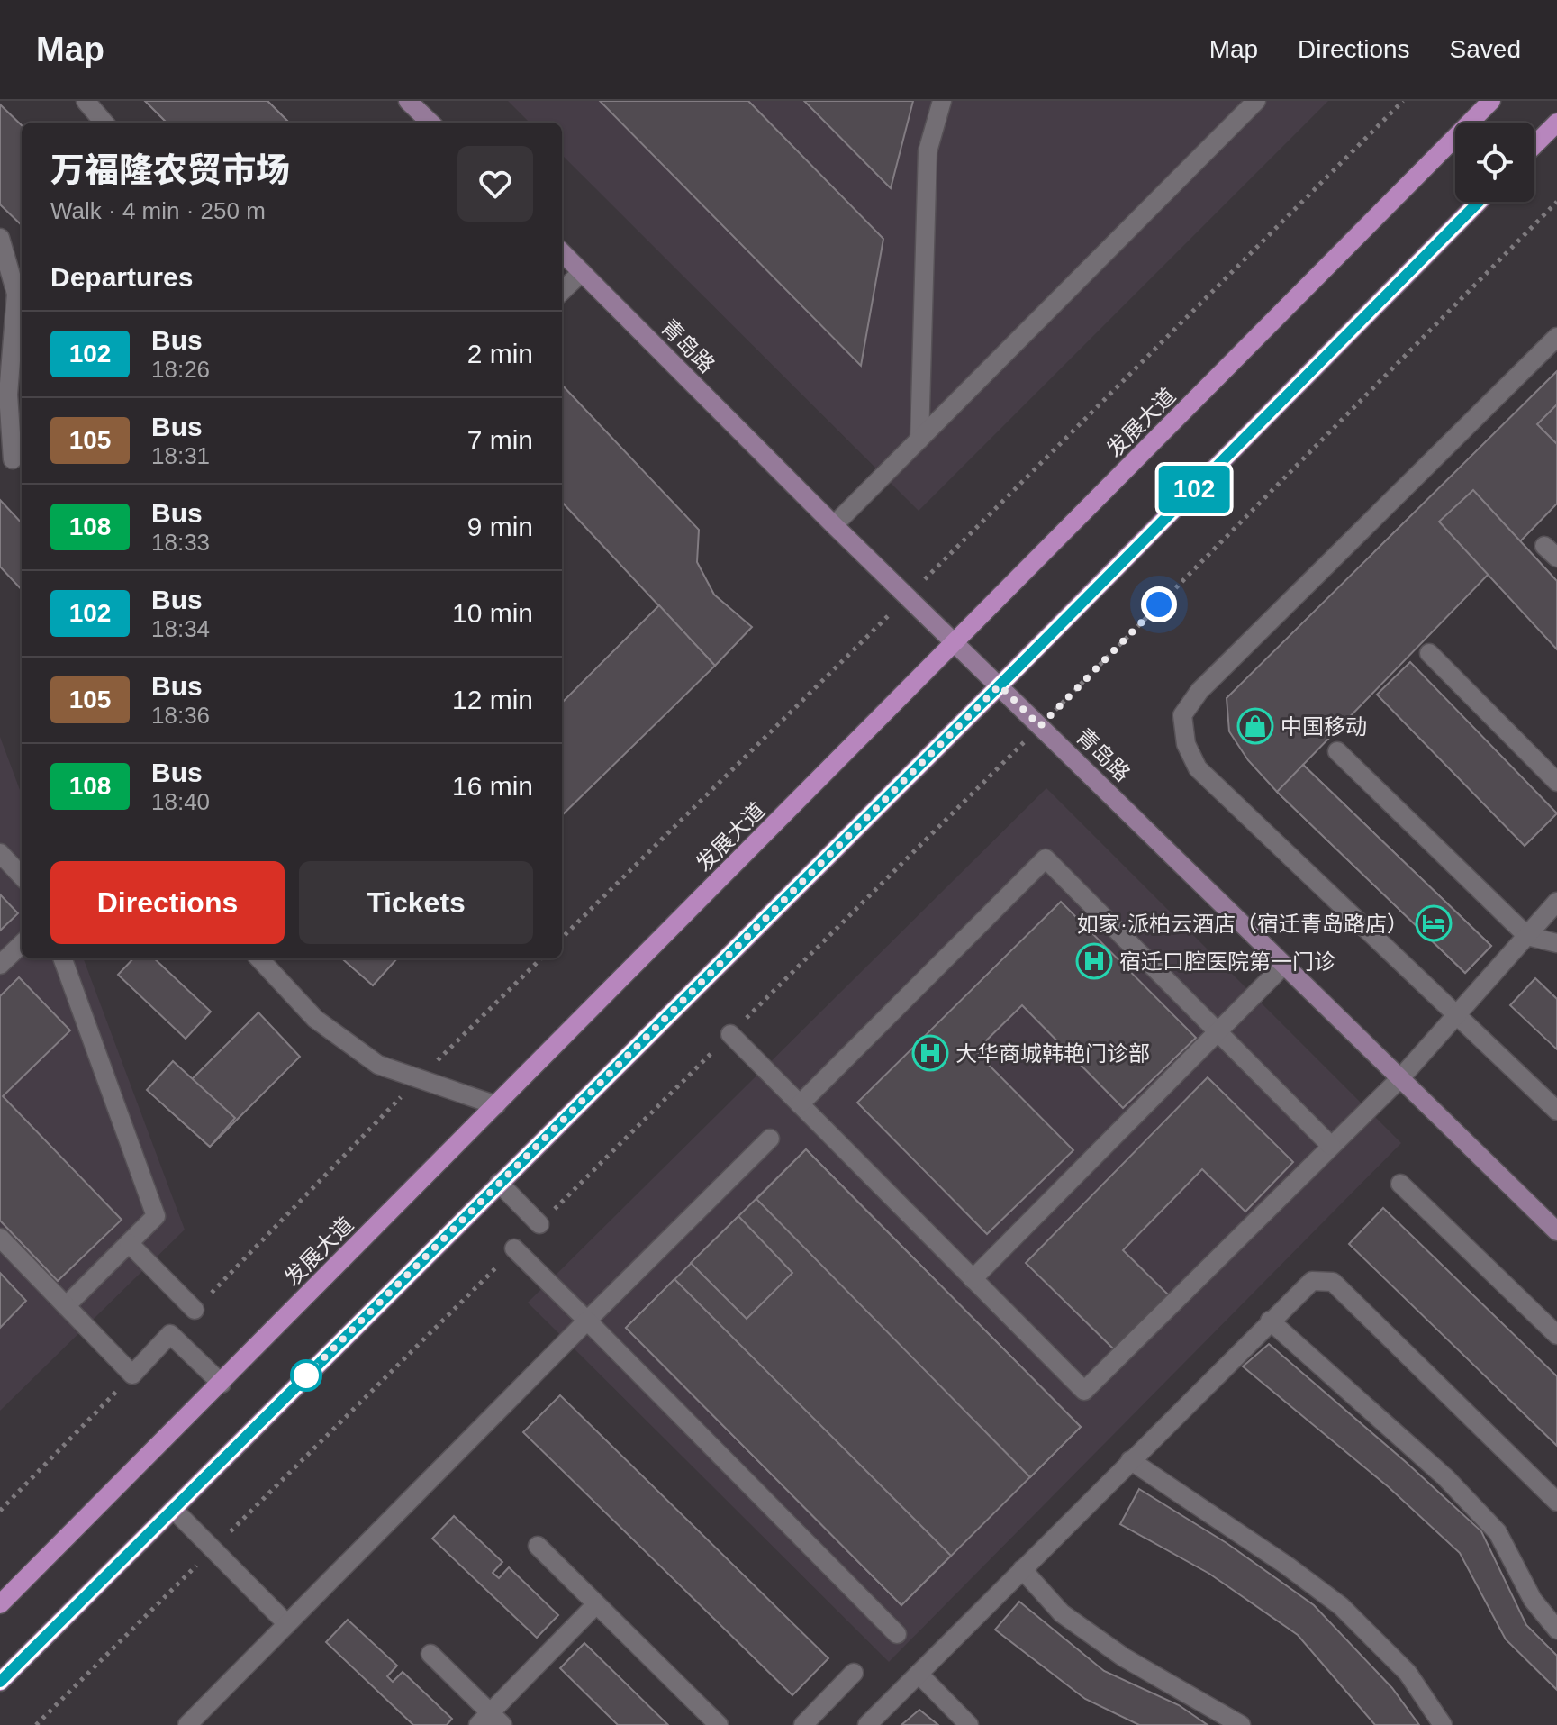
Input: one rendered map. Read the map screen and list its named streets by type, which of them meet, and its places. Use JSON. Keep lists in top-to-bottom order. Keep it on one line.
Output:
{"streets":{"main road":["发展大道"],"street":["青岛路"]},"crossings":[["青岛路","发展大道"]],"places":{"shop":["中国移动"],"hotel":["如家·派柏云酒店（宿迁青岛路店）"],"hospital":["宿迁口腔医院第一门诊","大华商城韩艳门诊部"]},"lines":["bus line 102"],"page":{"header":"Map","nav":["Map","Directions","Saved"],"on_map":"102","heading":[["万福隆农贸市场","Walk · 4 min · 250 m"],"Departures"],"list":[{"mark":"102","name":"Bus","note":"18:26","value":"2 min"},{"mark":"105","name":"Bus","note":"18:31","value":"7 min"},{"mark":"108","name":"Bus","note":"18:33","value":"9 min"},{"mark":"102","name":"Bus","note":"18:34","value":"10 min"},{"mark":"105","name":"Bus","note":"18:36","value":"12 min"},{"mark":"108","name":"Bus","note":"18:40","value":"16 min"}],"buttons":["Directions","Tickets"]}}
